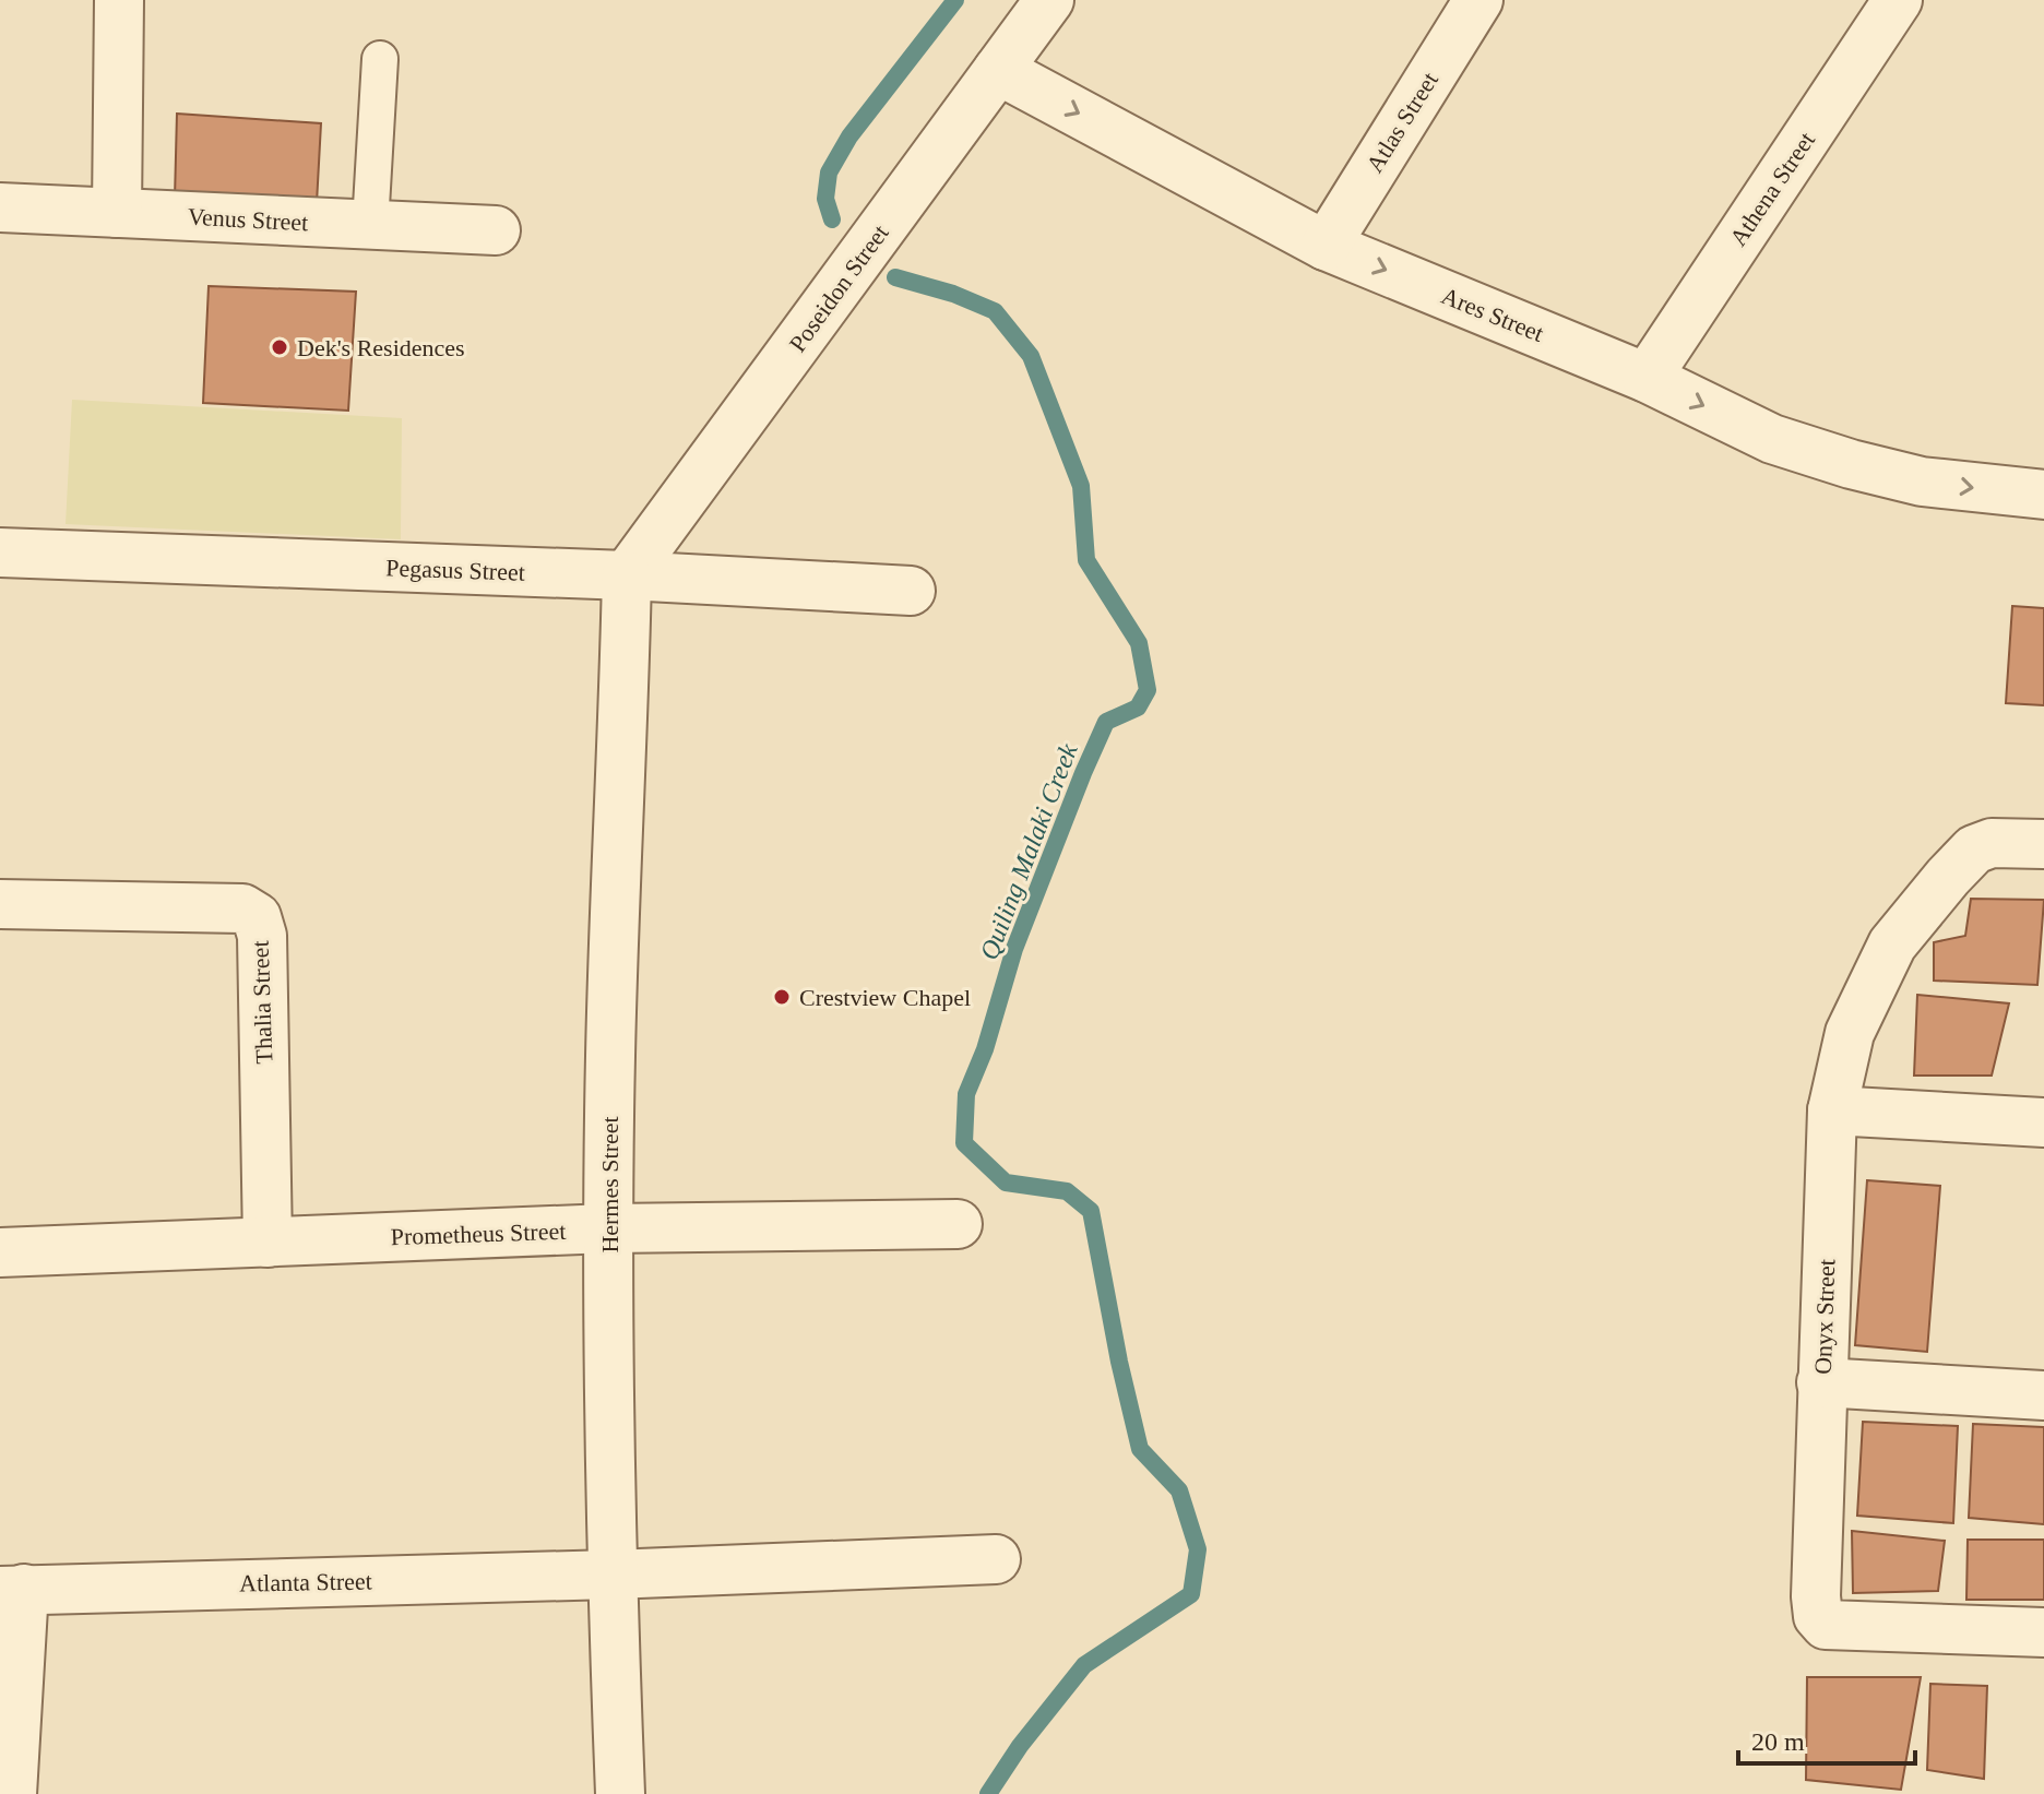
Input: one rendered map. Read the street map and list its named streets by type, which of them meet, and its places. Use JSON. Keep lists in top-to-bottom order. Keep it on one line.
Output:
{"streets":{"street":["Atlas Street","Athena Street","Venus Street","Poseidon Street","Ares Street","Pegasus Street","Thalia Street","Hermes Street","Prometheus Street","Onyx Street","Atlanta Street"]},"crossings":[["Atlas Street","Ares Street"],["Athena Street","Ares Street"],["Poseidon Street","Ares Street"],["Poseidon Street","Pegasus Street"],["Poseidon Street","Hermes Street"],["Pegasus Street","Hermes Street"],["Thalia Street","Prometheus Street"],["Hermes Street","Prometheus Street"],["Hermes Street","Atlanta Street"]],"one_way":["Ares Street"],"water":["Quiling Malaki Creek"],"places":["Dek's Residences","Crestview Chapel"],"scale_bar":"20 m"}
